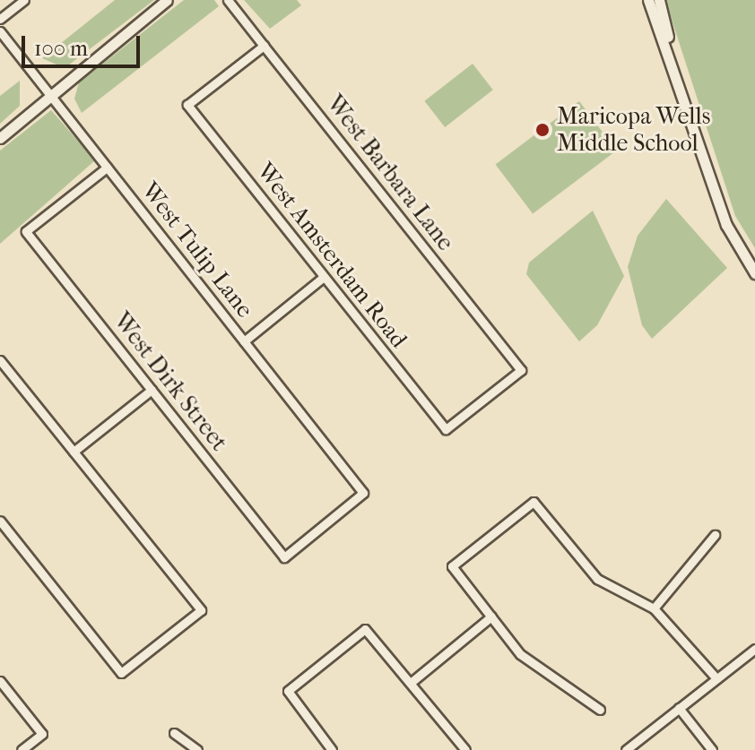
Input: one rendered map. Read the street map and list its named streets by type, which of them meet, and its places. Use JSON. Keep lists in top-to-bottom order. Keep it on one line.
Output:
{"streets":{"street":["West Barbara Lane","West Tulip Lane","West Amsterdam Road","West Dirk Street"]},"crossings":[["West Barbara Lane","West Amsterdam Road"],["West Tulip Lane","West Dirk Street"]],"places":["Maricopa Wells Middle School"],"scale_bar":"100 m"}
